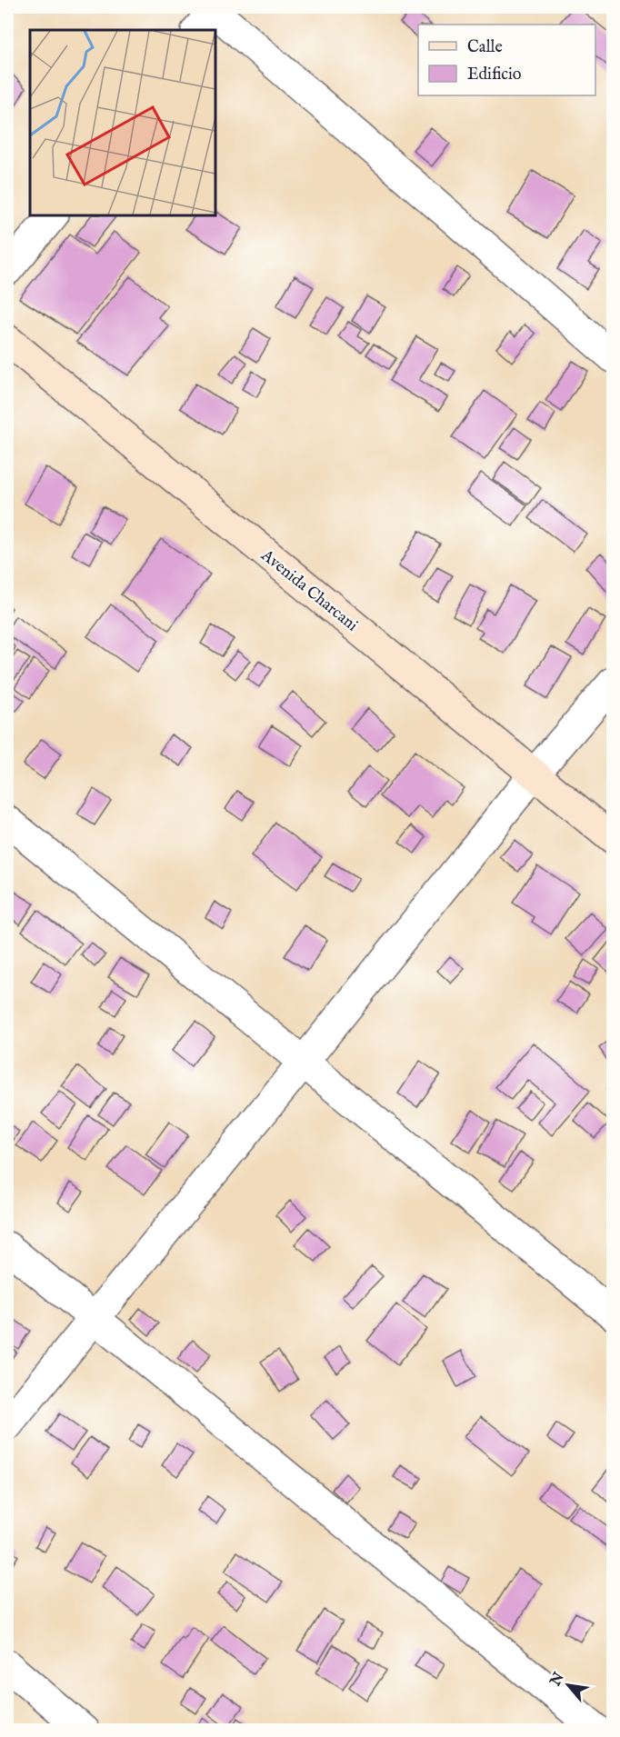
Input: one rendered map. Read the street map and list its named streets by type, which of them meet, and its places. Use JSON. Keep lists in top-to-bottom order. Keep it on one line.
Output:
{"streets":{"main road":["Avenida Charcani"]},"legend":["Calle","Edificio"],"north":"top left"}
